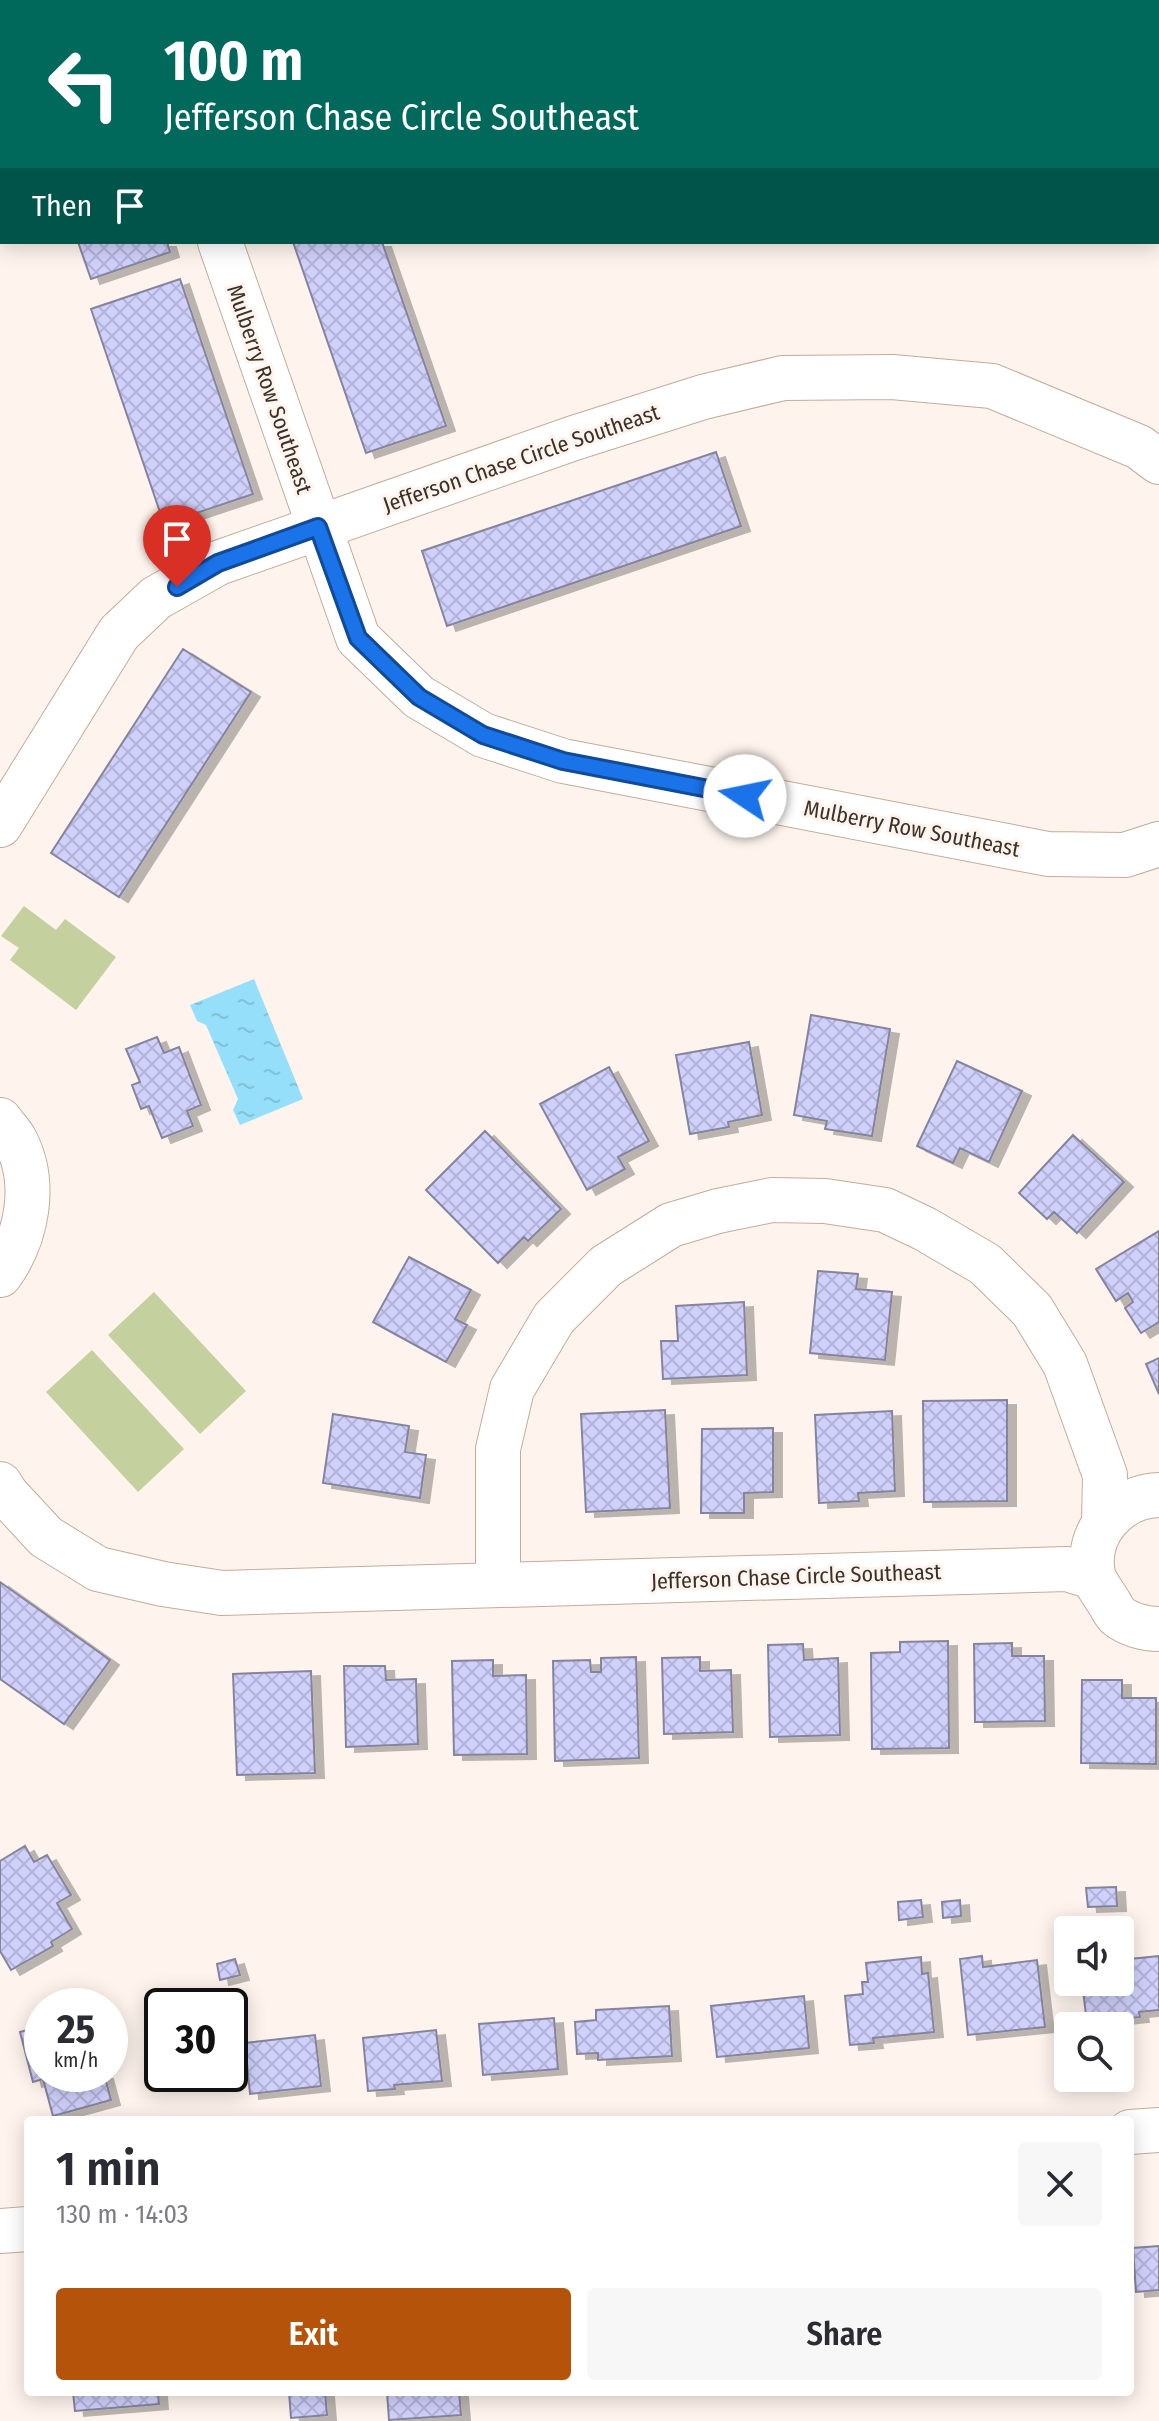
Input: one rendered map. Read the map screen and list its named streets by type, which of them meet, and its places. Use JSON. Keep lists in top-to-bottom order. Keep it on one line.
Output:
{"streets":{"street":["Mulberry Row Southeast","Jefferson Chase Circle Southeast"]},"crossings":[["Mulberry Row Southeast","Jefferson Chase Circle Southeast"]],"page":{"turn":["100 m","Jefferson Chase Circle Southeast"],"then":"Then","speed":"25 km/h","limit":"30","heading":["1 min","130 m · 14:03"],"buttons":["Exit","Share"]}}
